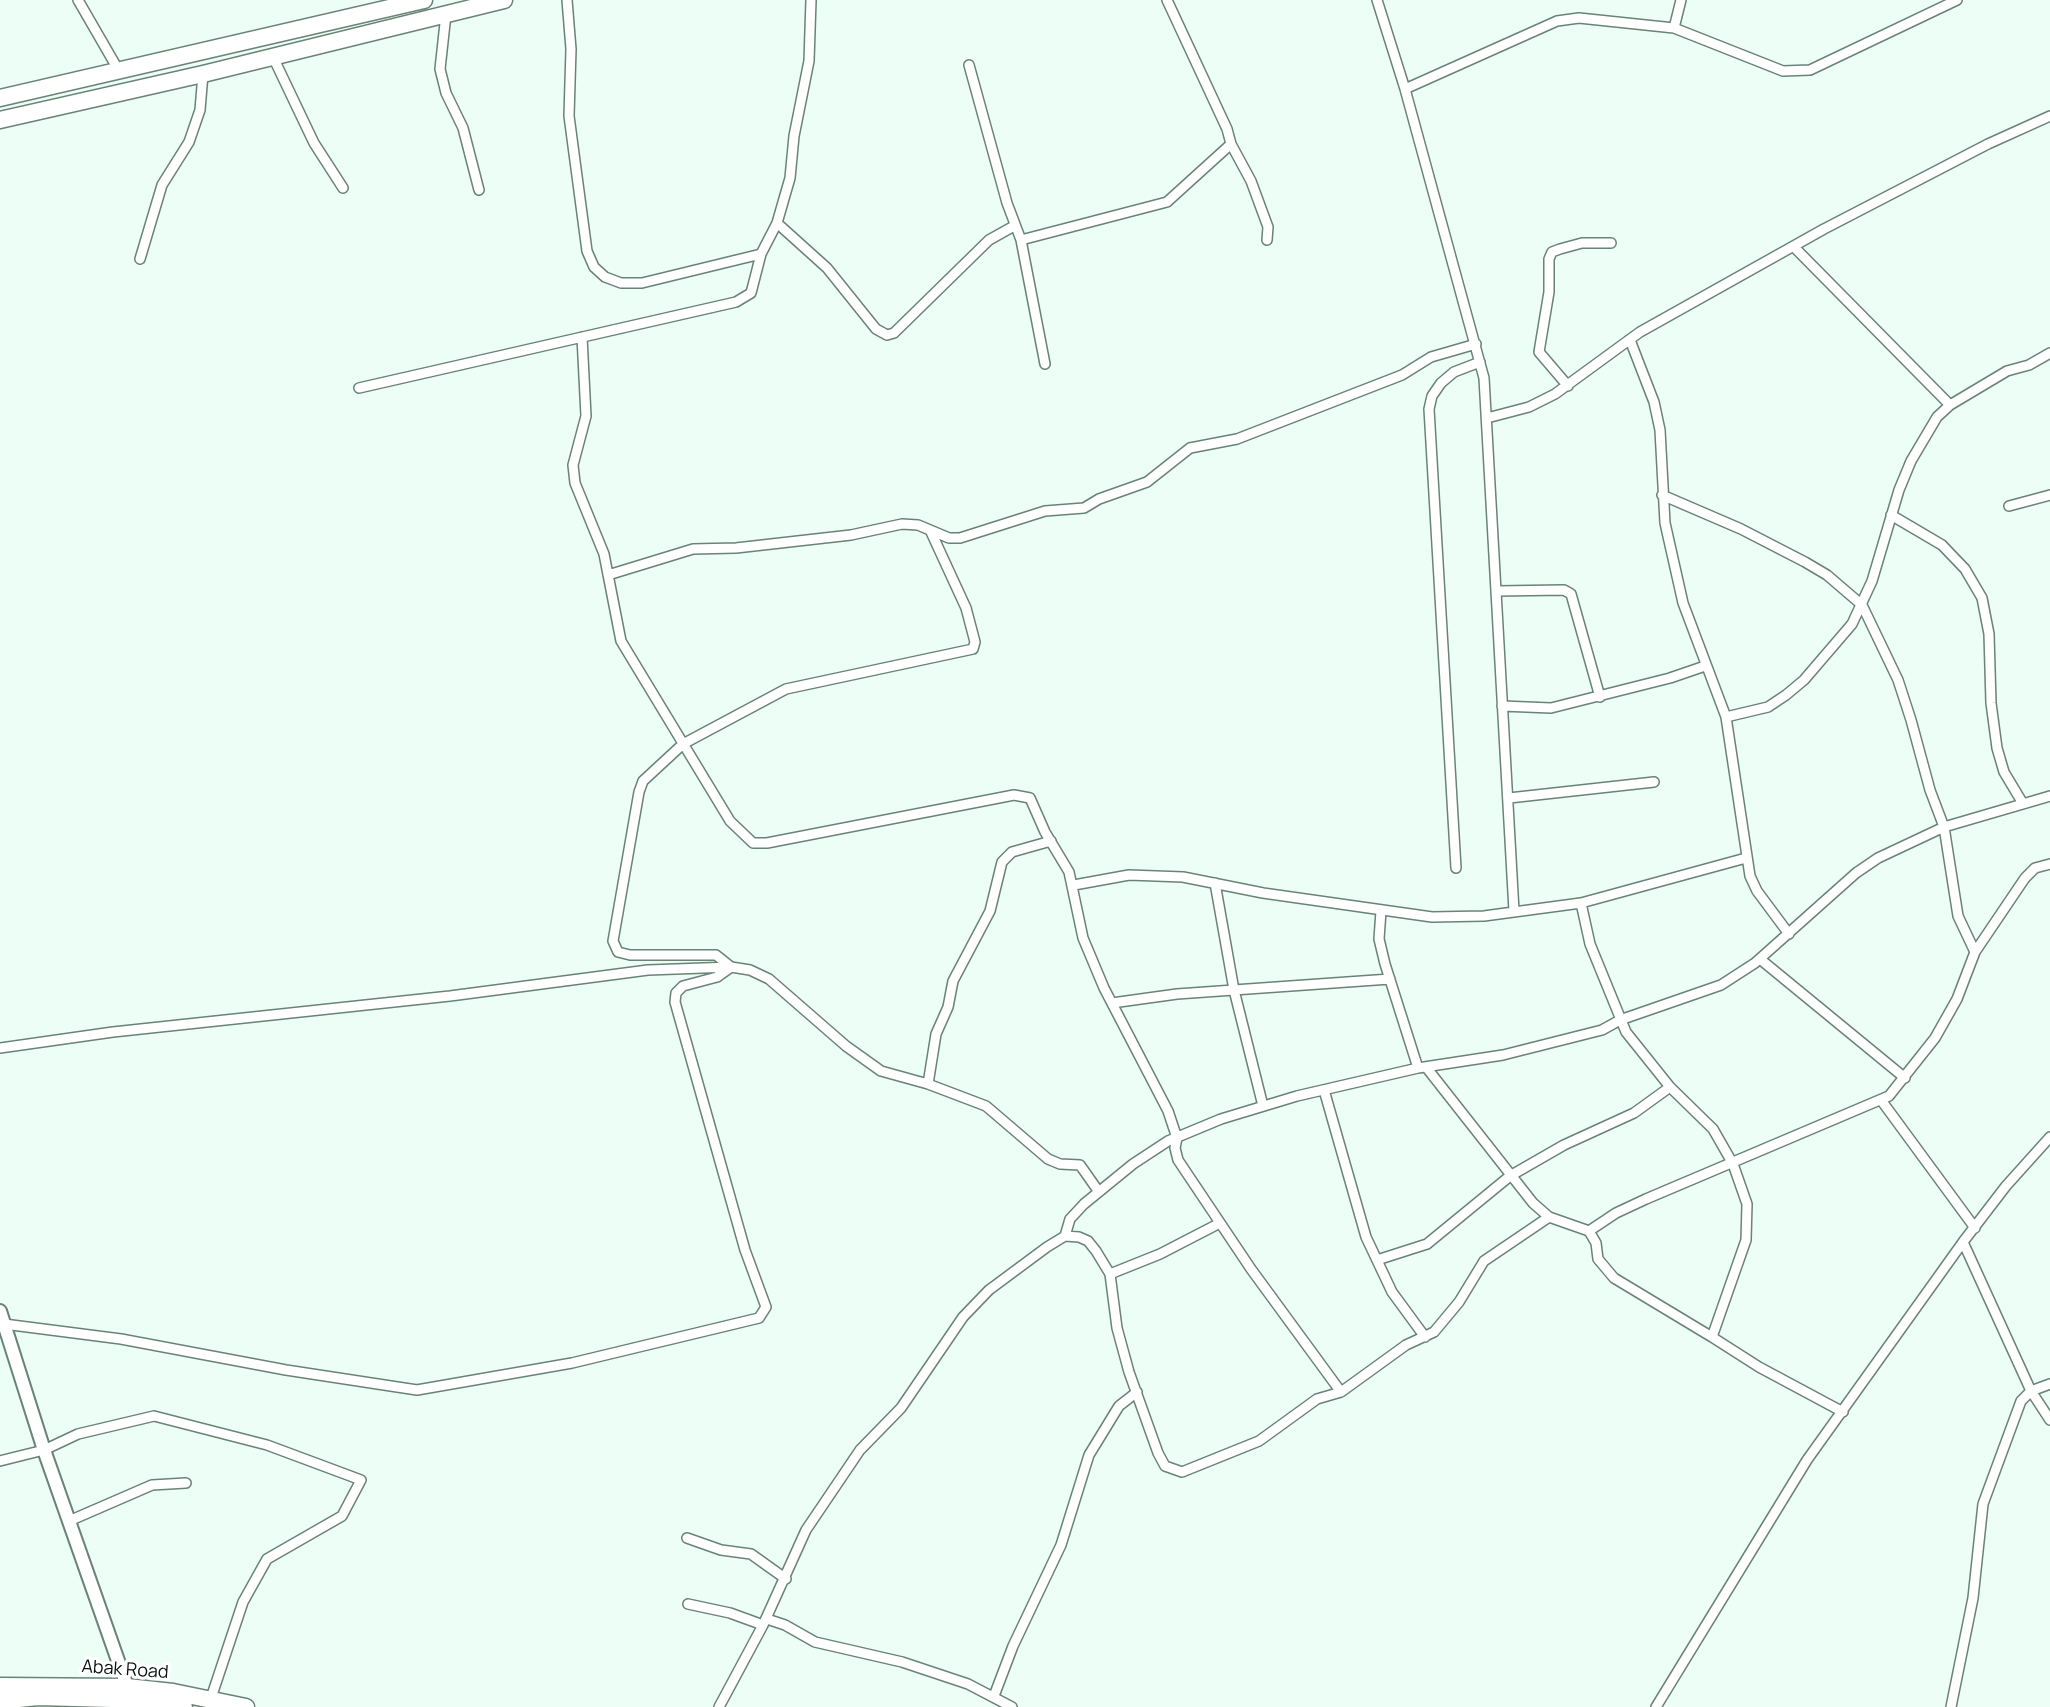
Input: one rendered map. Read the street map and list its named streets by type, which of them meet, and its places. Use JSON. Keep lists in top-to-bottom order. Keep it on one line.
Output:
{"streets":{"highway":["Abak Road"]}}
